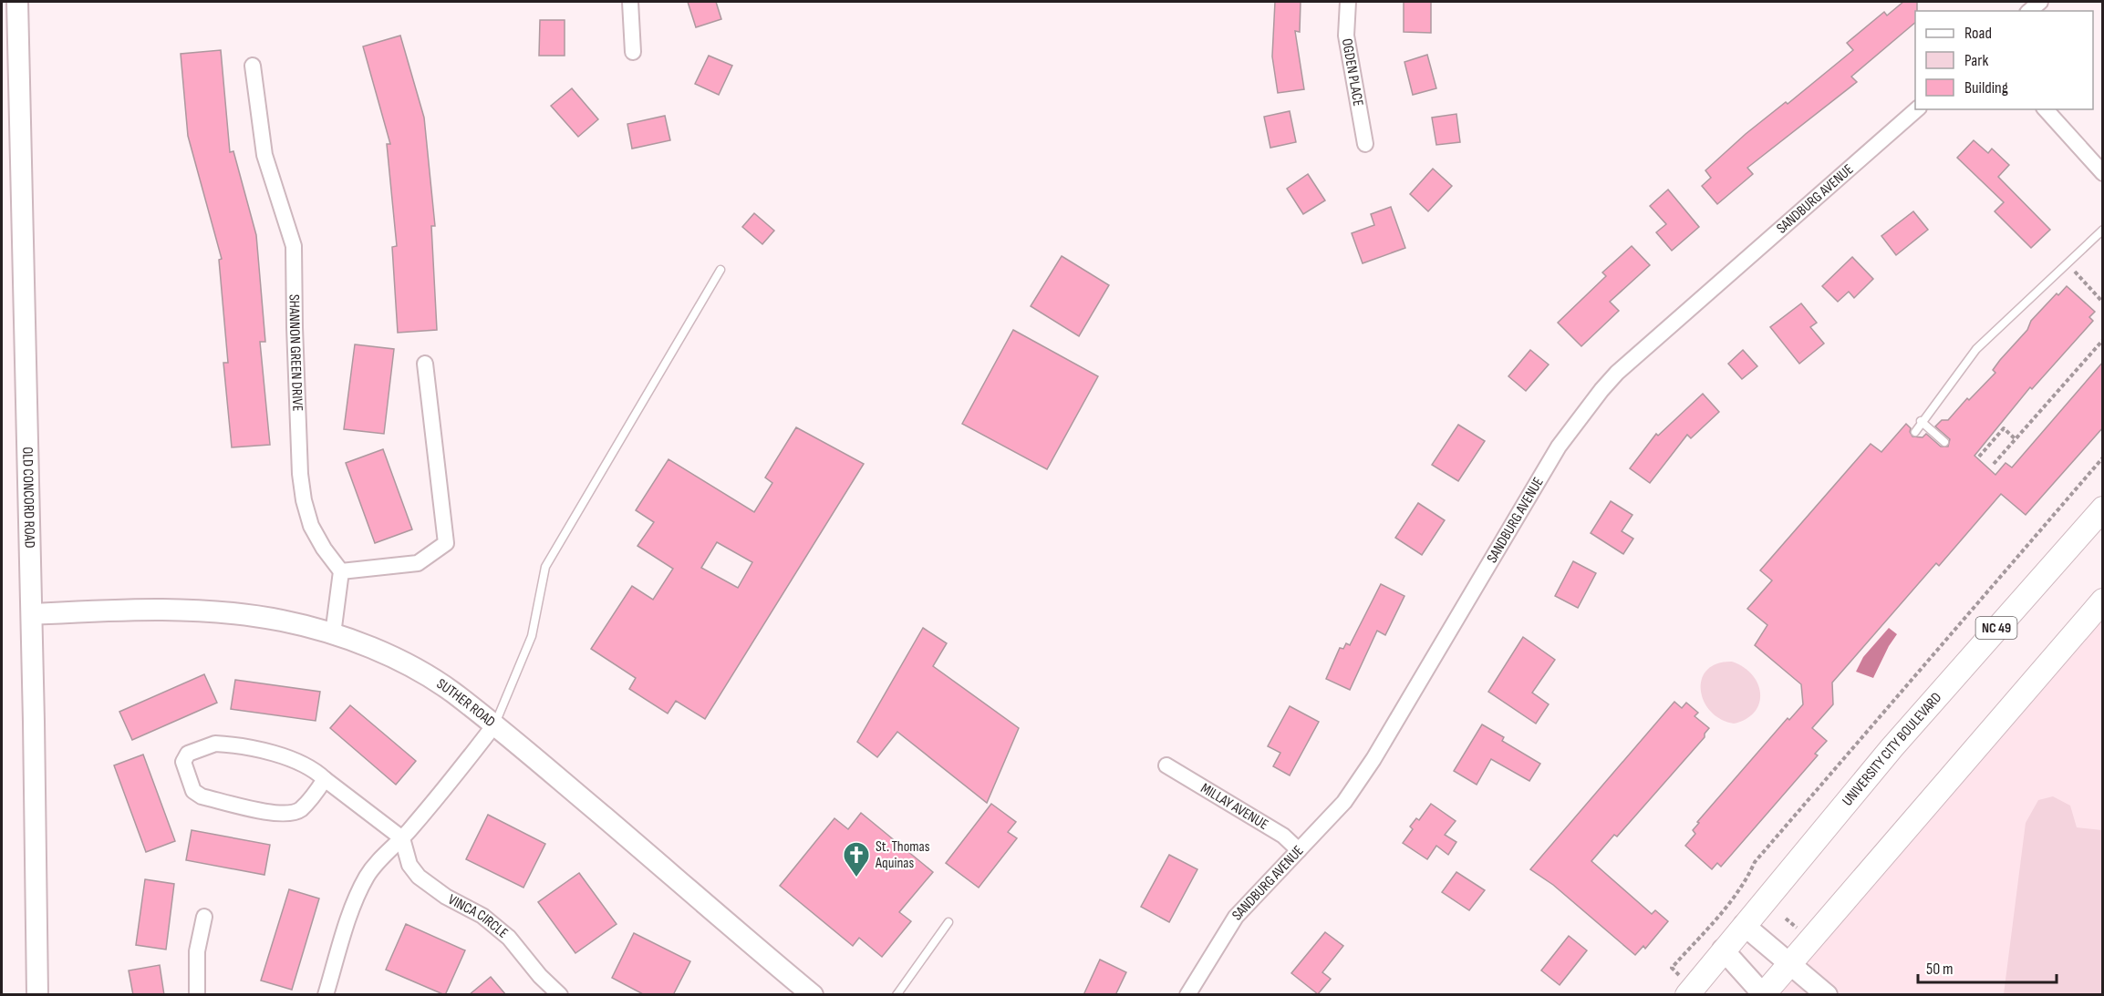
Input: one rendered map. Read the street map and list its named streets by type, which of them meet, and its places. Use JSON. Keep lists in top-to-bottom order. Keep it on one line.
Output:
{"streets":{"main road":["NC 49","UNIVERSITY CITY BOULEVARD"],"street":["OGDEN PLACE","SANDBURG AVENUE","SHANNON GREEN DRIVE","OLD CONCORD ROAD","SUTHER ROAD","MILLAY AVENUE","VINCA CIRCLE"]},"crossings":[["SANDBURG AVENUE","MILLAY AVENUE"],["OLD CONCORD ROAD","SUTHER ROAD"]],"places":{"church":["St. Thomas Aquinas"]},"legend":["Road","Park","Building"],"scale_bar":"50 m"}
